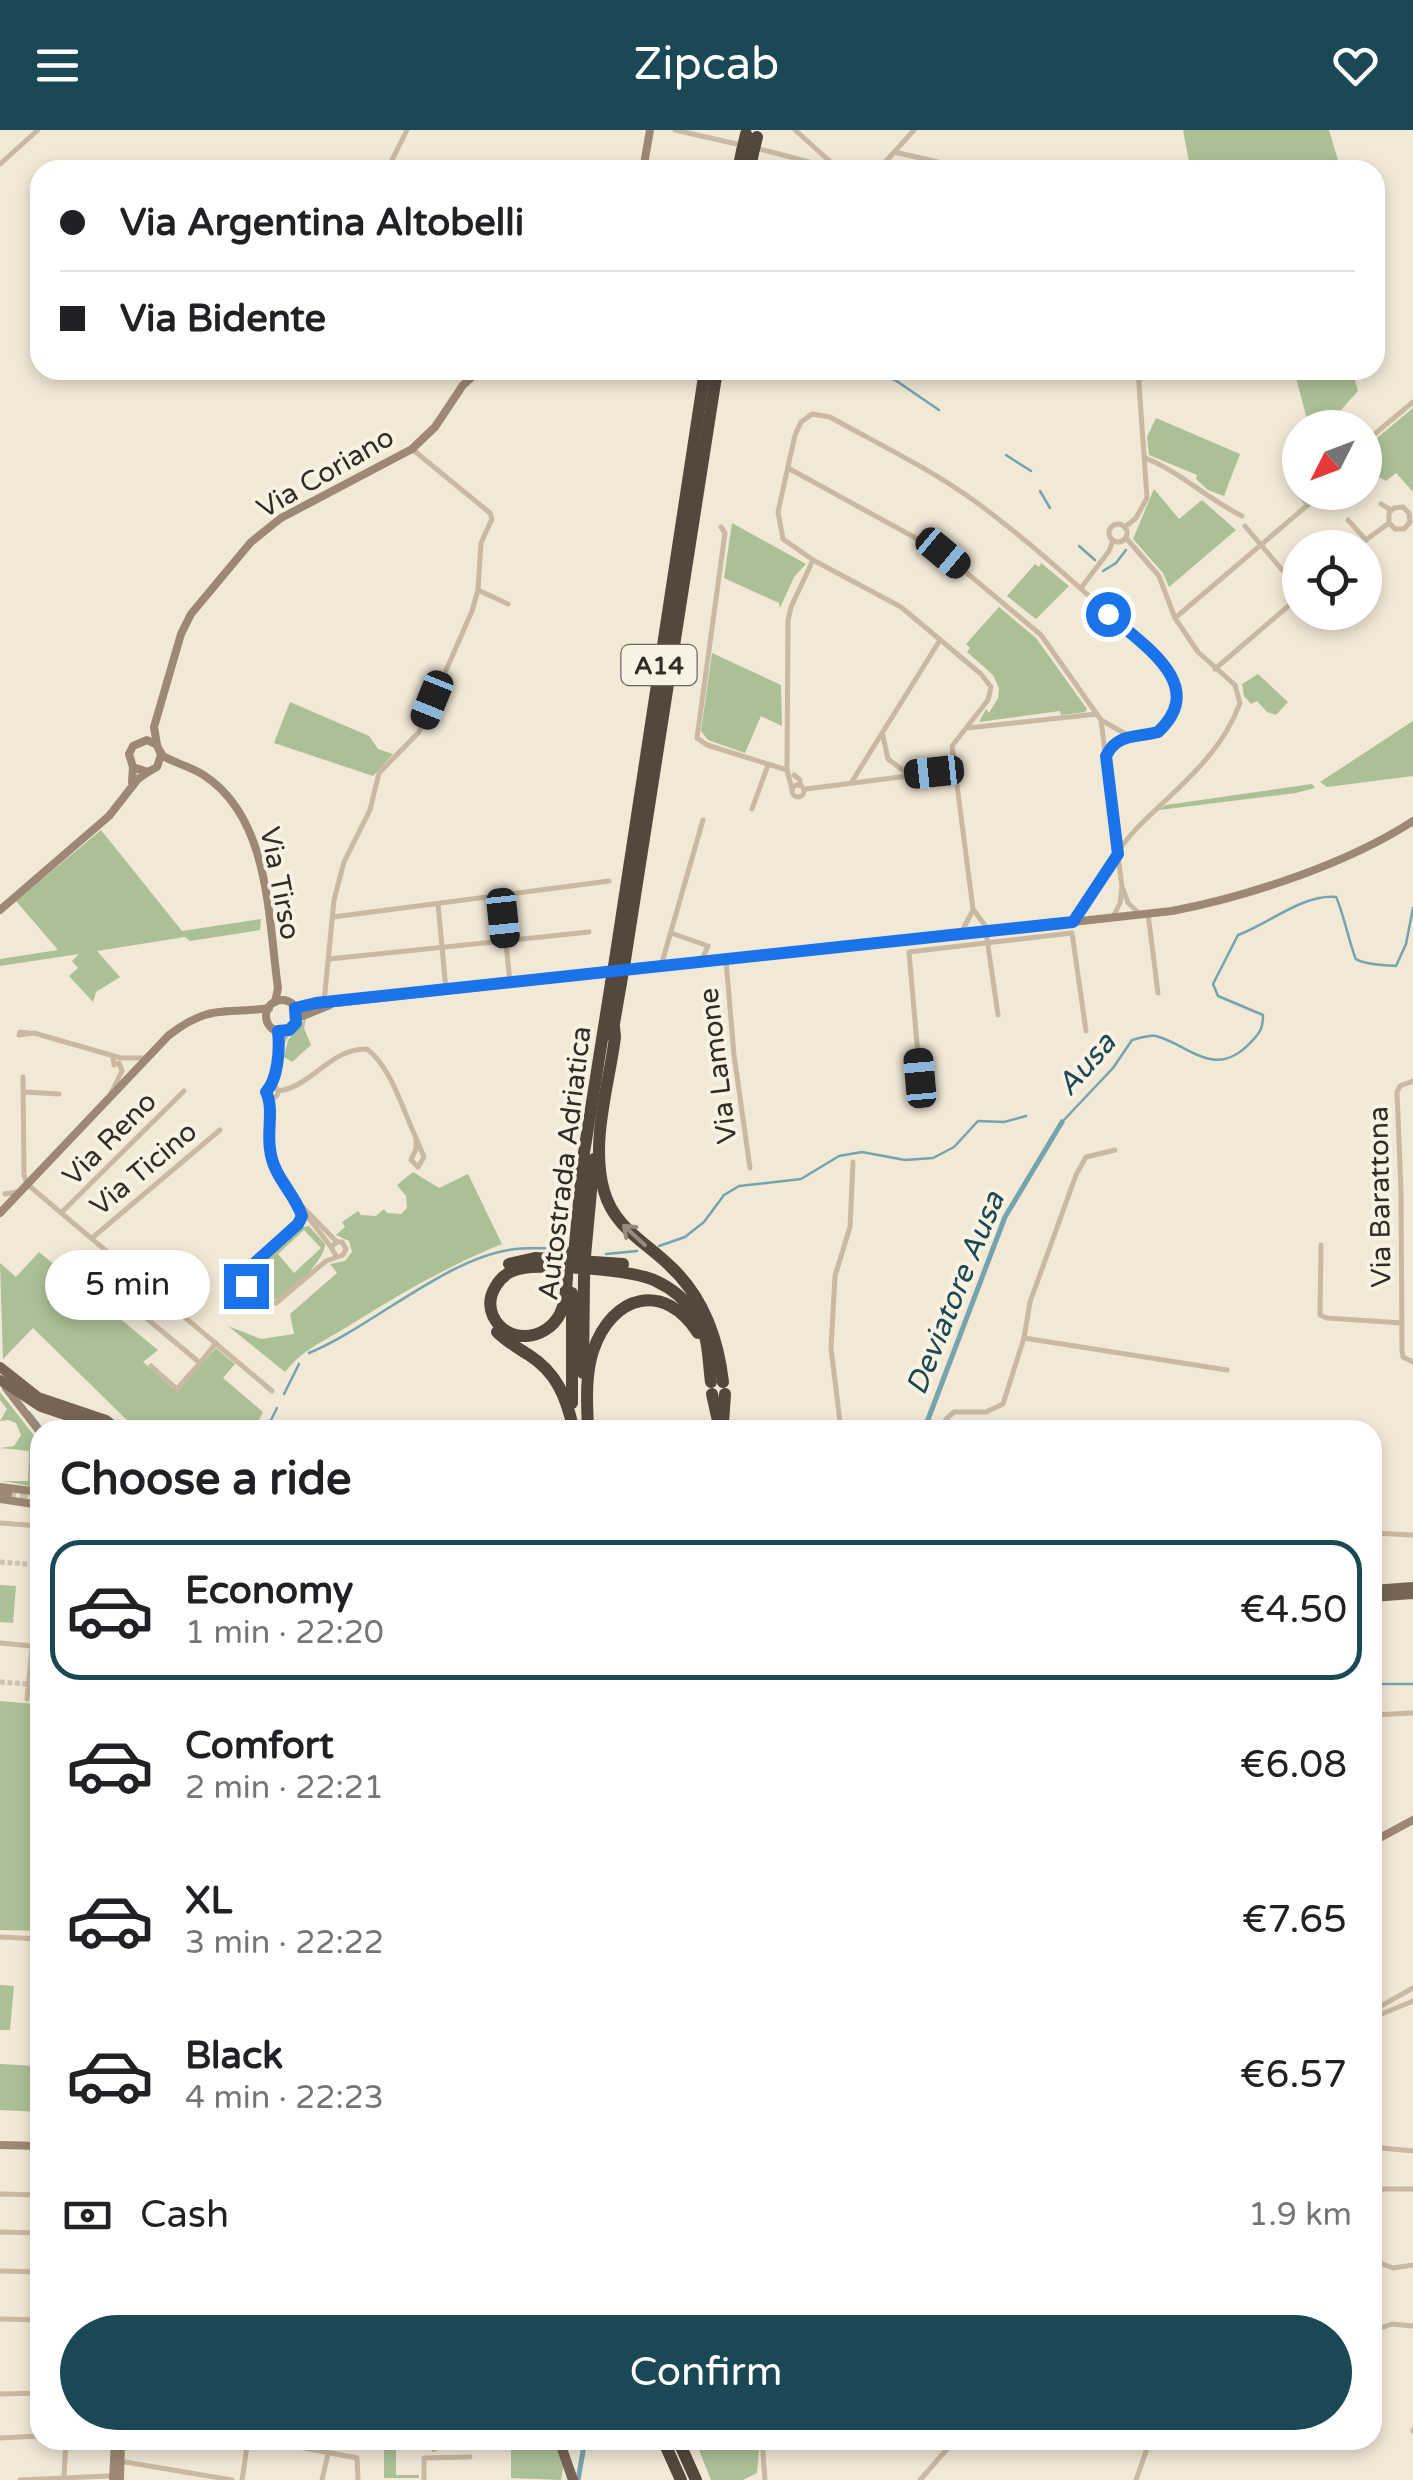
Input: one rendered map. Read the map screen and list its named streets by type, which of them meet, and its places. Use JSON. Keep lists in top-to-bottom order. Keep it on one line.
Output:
{"streets":{"highway":["A14","Autostrada Adriatica"],"street":["Via Coriano","Via Tirso","Via Lamone","Via Reno","Via Ticino","Via Barattona"]},"crossings":[["Via Coriano","Via Tirso"]],"water":["Ausa","Deviatore Ausa"],"north":"bottom left","page":{"header":"Zipcab","banner":["Via Argentina Altobelli","Via Bidente"],"bubble":"5 min","heading":"Choose a ride","list":[{"name":"Economy","note":"1 min · 22:20","value":"€4.50"},{"name":"Comfort","note":"2 min · 22:21","value":"€6.08"},{"name":"XL","note":"3 min · 22:22","value":"€7.65"},{"name":"Black","note":"4 min · 22:23","value":"€6.57"}],"pay":["Cash","1.9 km"],"buttons":"Confirm"}}
